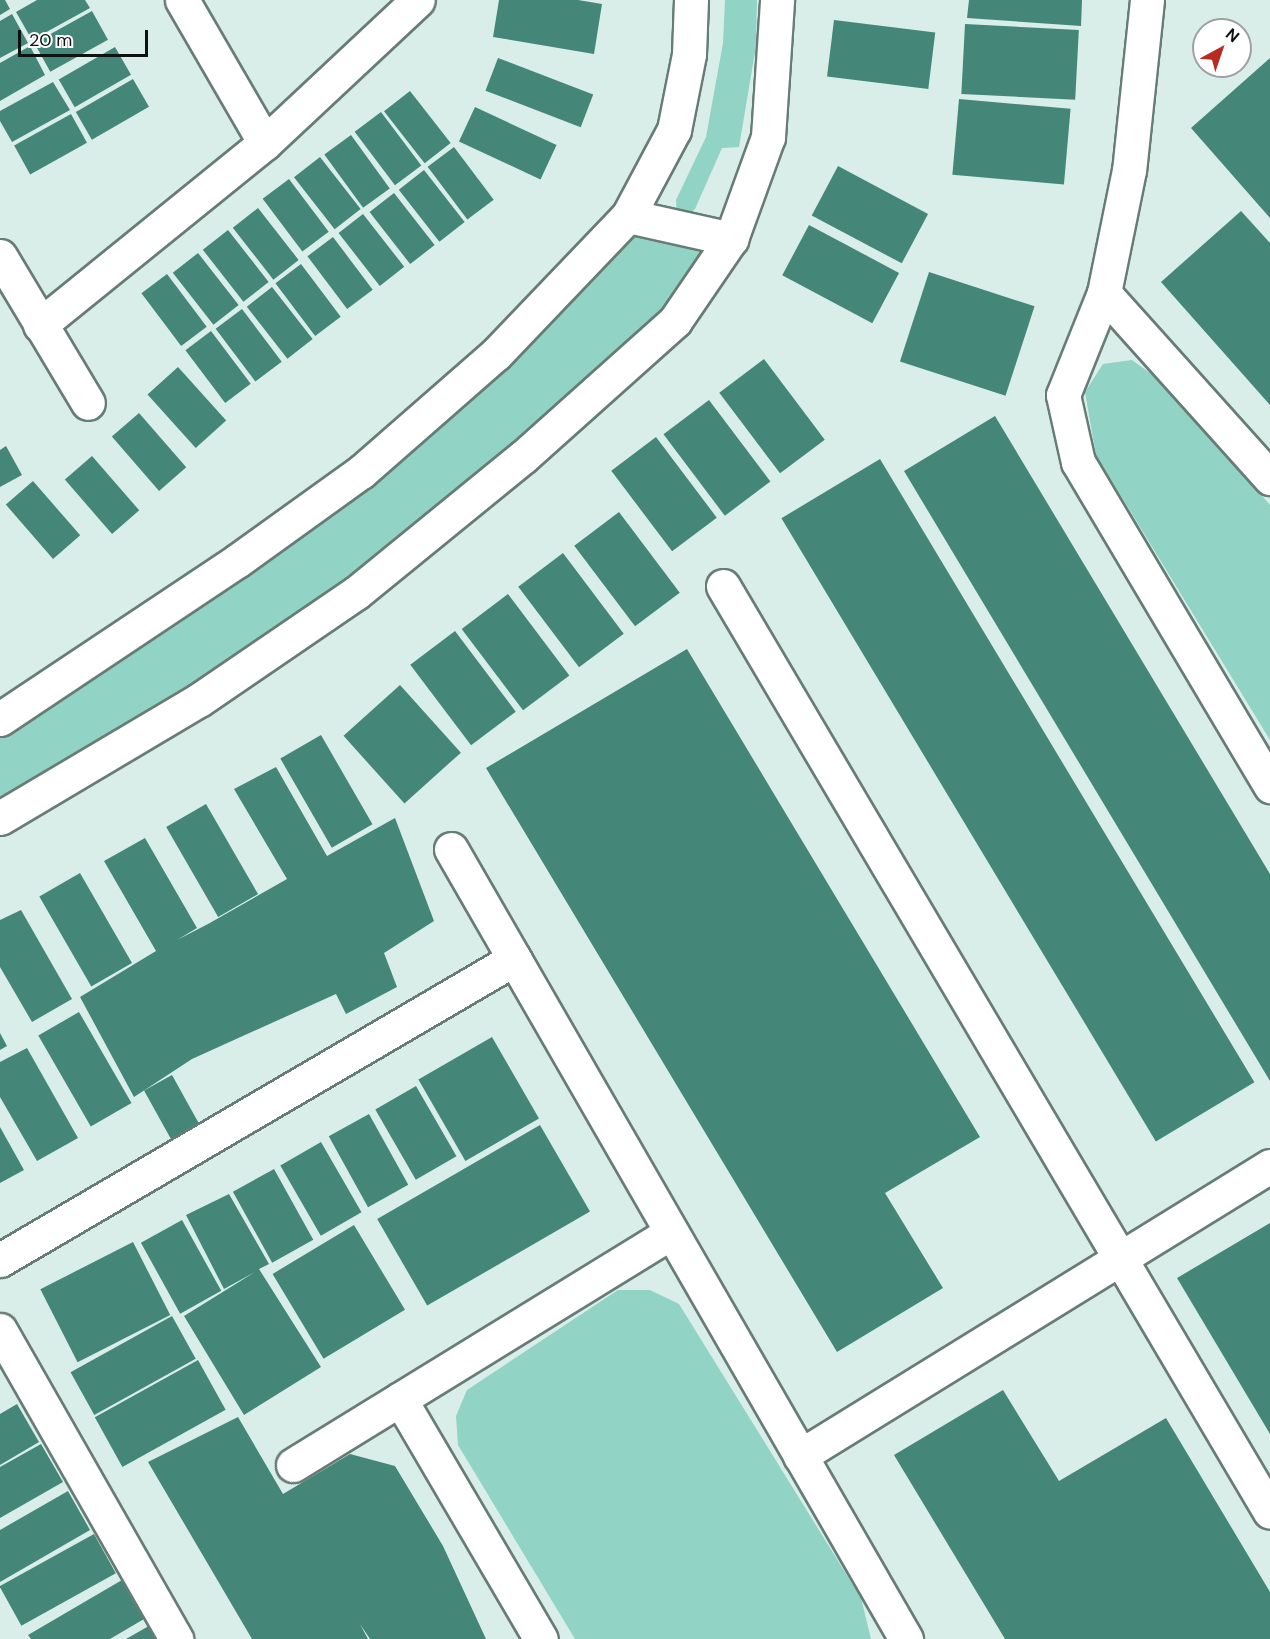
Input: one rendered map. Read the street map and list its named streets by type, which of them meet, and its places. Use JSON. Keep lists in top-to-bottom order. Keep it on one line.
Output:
{"scale_bar":"20 m","north":"top right"}
